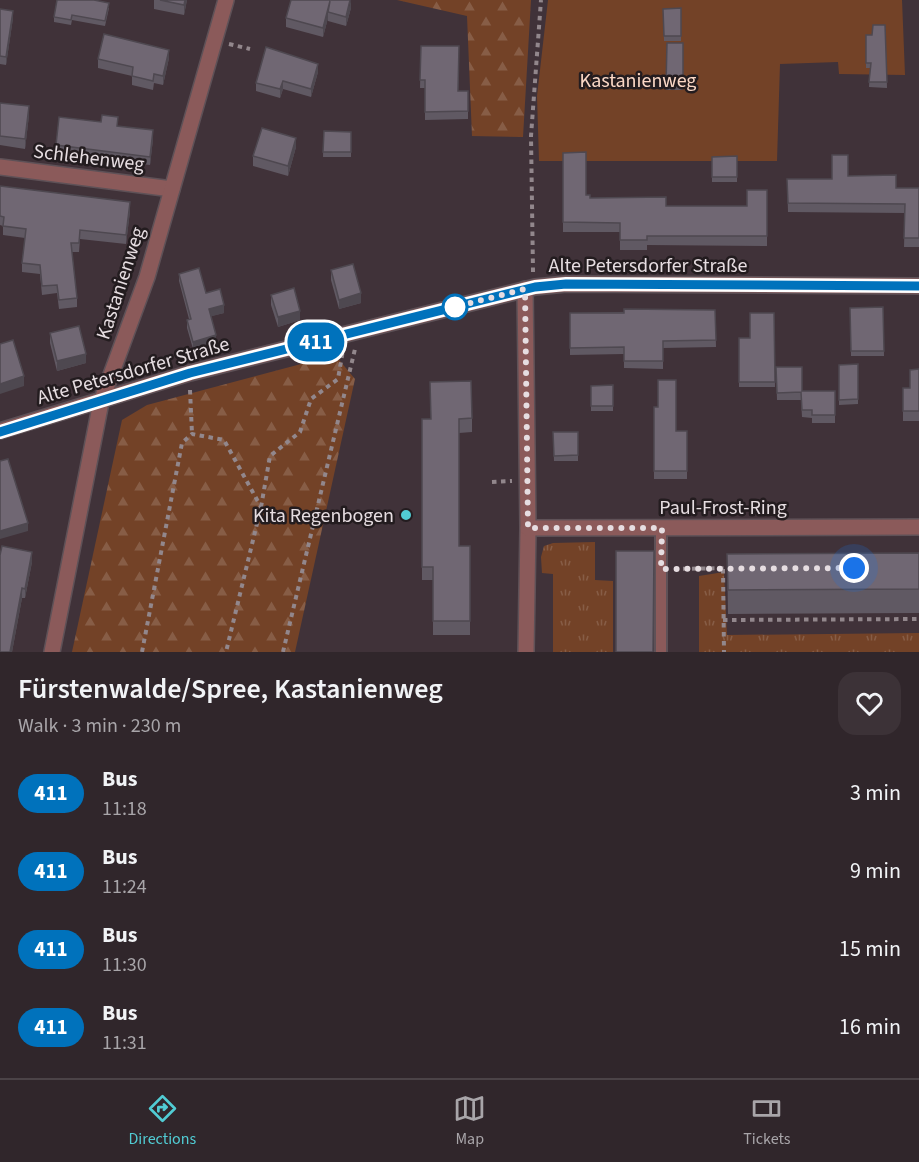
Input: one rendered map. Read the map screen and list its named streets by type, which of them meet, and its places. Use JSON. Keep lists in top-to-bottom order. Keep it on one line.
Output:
{"streets":{"street":["Schlehenweg","Alte Petersdorfer Straße","Kastanienweg","Paul-Frost-Ring"]},"crossings":[["Schlehenweg","Kastanienweg"],["Alte Petersdorfer Straße","Kastanienweg"]],"parks":["Kastanienweg"],"places":["Kita Regenbogen"],"lines":["bus line 411"],"page":{"on_map":"411","heading":["Fürstenwalde/Spree, Kastanienweg","Walk · 3 min · 230 m"],"list":[{"mark":"411","name":"Bus","note":"11:18","value":"3 min"},{"mark":"411","name":"Bus","note":"11:24","value":"9 min"},{"mark":"411","name":"Bus","note":"11:30","value":"15 min"},{"mark":"411","name":"Bus","note":"11:31","value":"16 min"}],"tabs":["Directions","Map","Tickets"]}}
